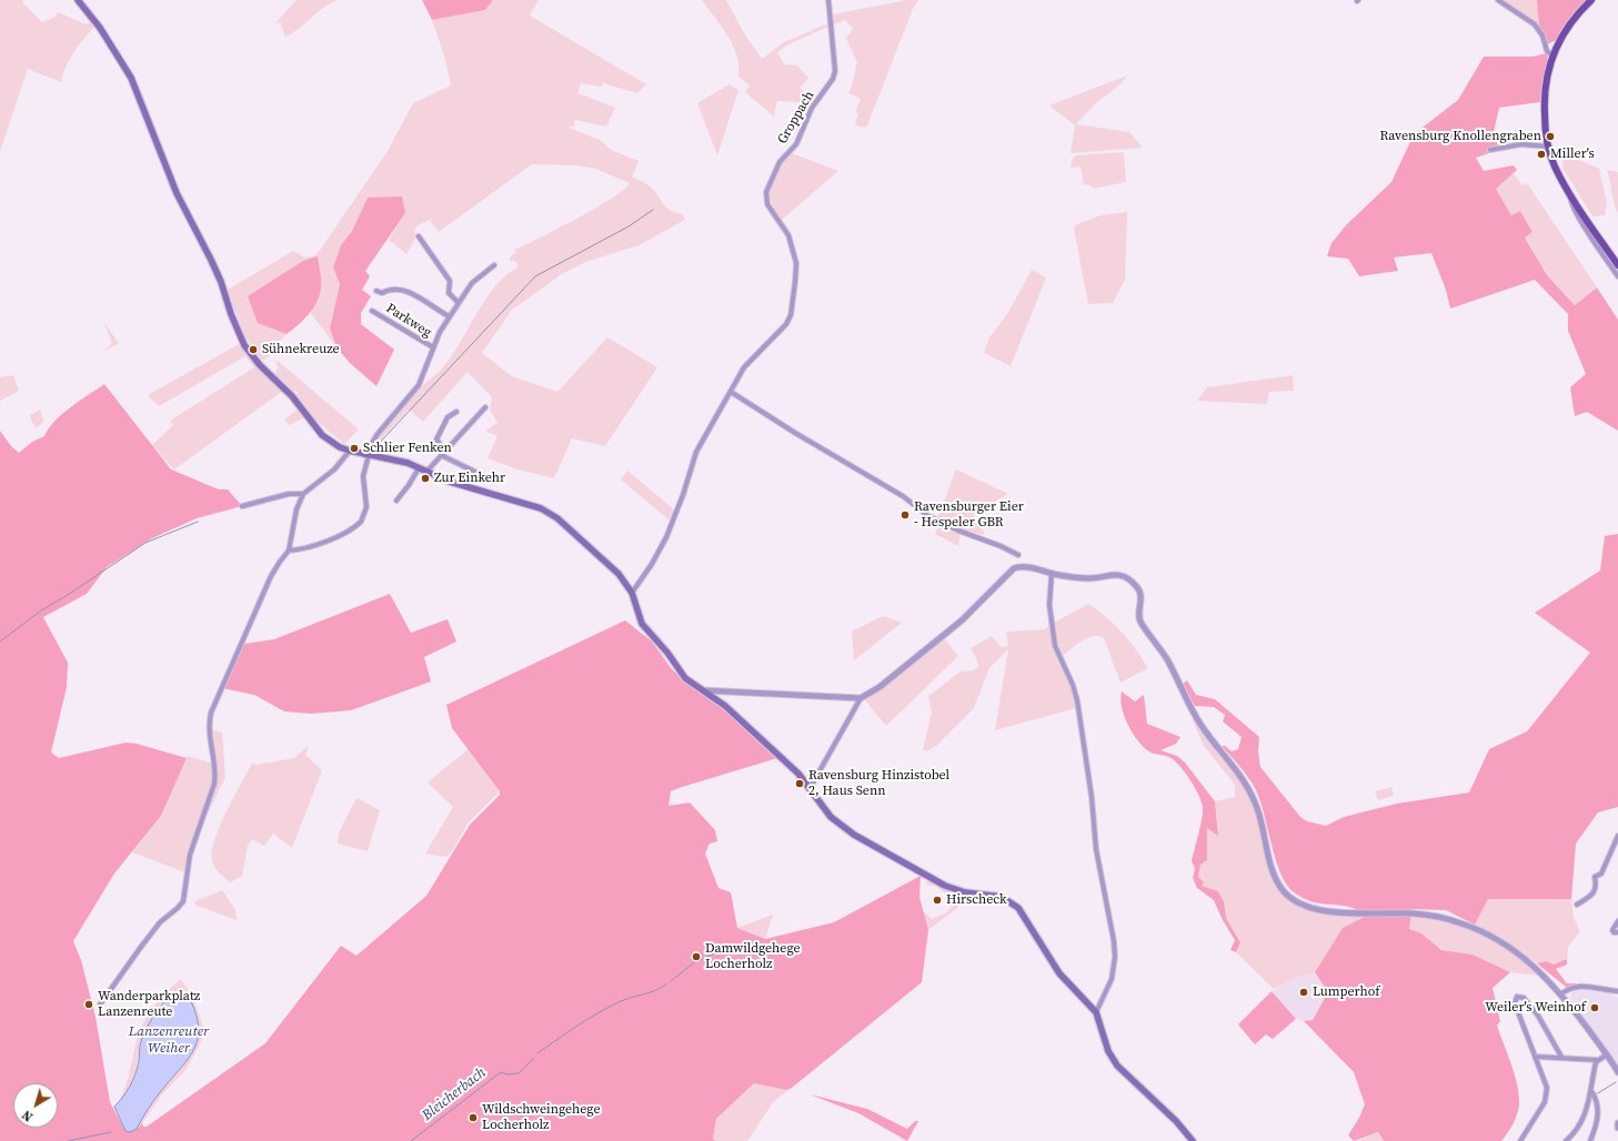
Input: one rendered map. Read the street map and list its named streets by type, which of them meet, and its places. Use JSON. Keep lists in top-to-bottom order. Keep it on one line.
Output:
{"streets":{"street":["Groppach","Parkweg"]},"water":["Lanzenreuter Weiher","Bleicherbach"],"places":["Ravensburg Knollengraben","Miller's","Sühnekreuze","Schlier Fenken","Zur Einkehr","Ravensburger Eier - Hespeler GBR","Ravensburg Hinzistobel 2, Haus Senn","Hirscheck","Damwildgehege Locherholz","Lumperhof","Wanderparkplatz Lanzenreute","Weiler's Weinhof","Wildschweingehege Locherholz"],"north":"bottom left"}
